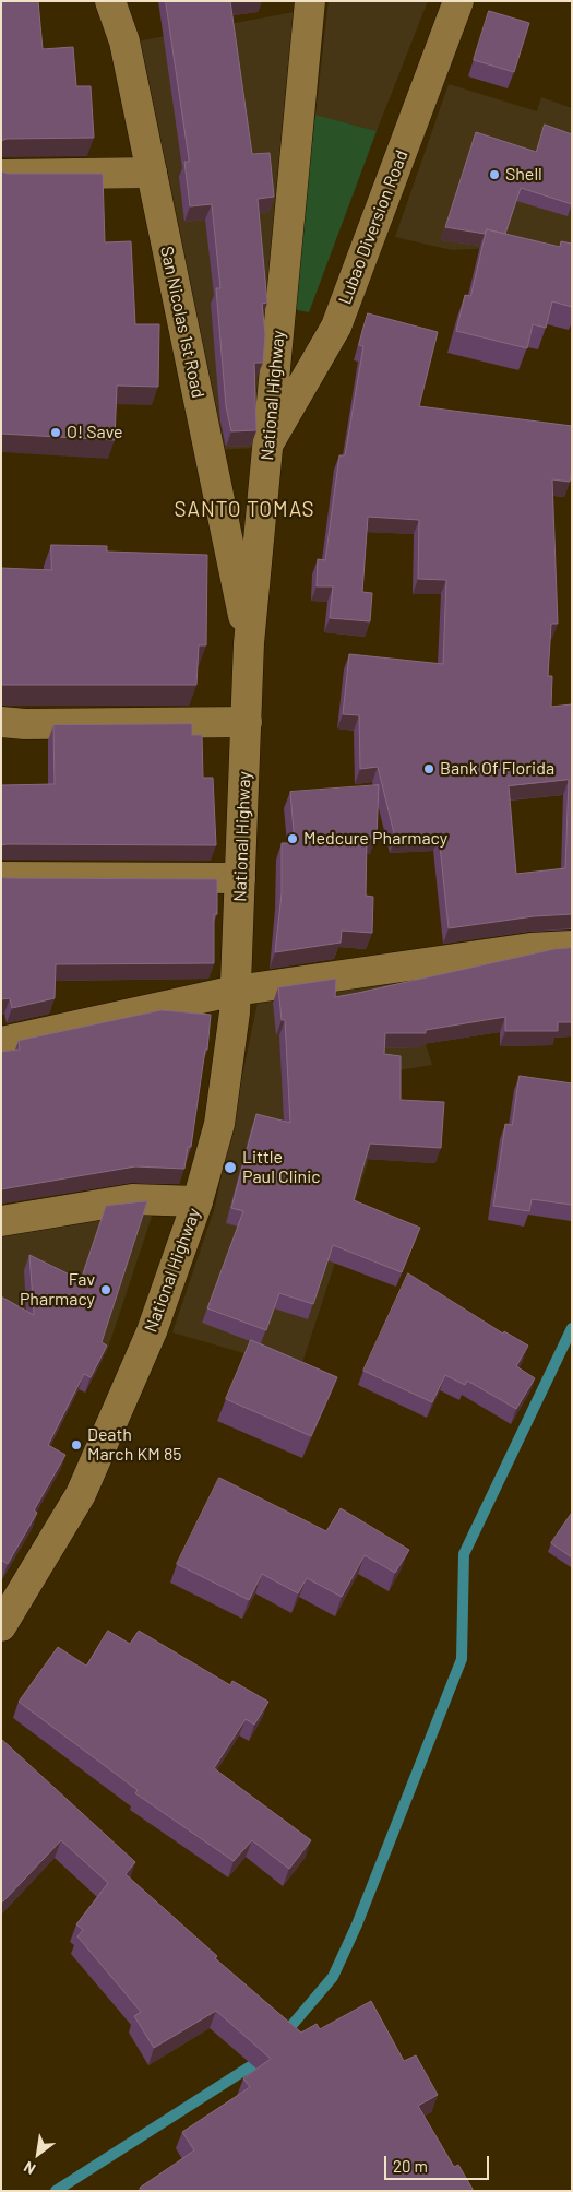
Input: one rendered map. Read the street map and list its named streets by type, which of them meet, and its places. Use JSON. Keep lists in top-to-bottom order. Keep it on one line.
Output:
{"streets":{"main road":["Lubao Diversion Road","San Nicolas 1st Road","National Highway"]},"crossings":[["Lubao Diversion Road","National Highway"],["San Nicolas 1st Road","National Highway"]],"districts":["SANTO TOMAS"],"places":["Shell","O! Save","Bank Of Florida","Medcure Pharmacy","Little Paul Clinic","Fav Pharmacy","Death March KM 85"],"scale_bar":"20 m","north":"bottom left"}
